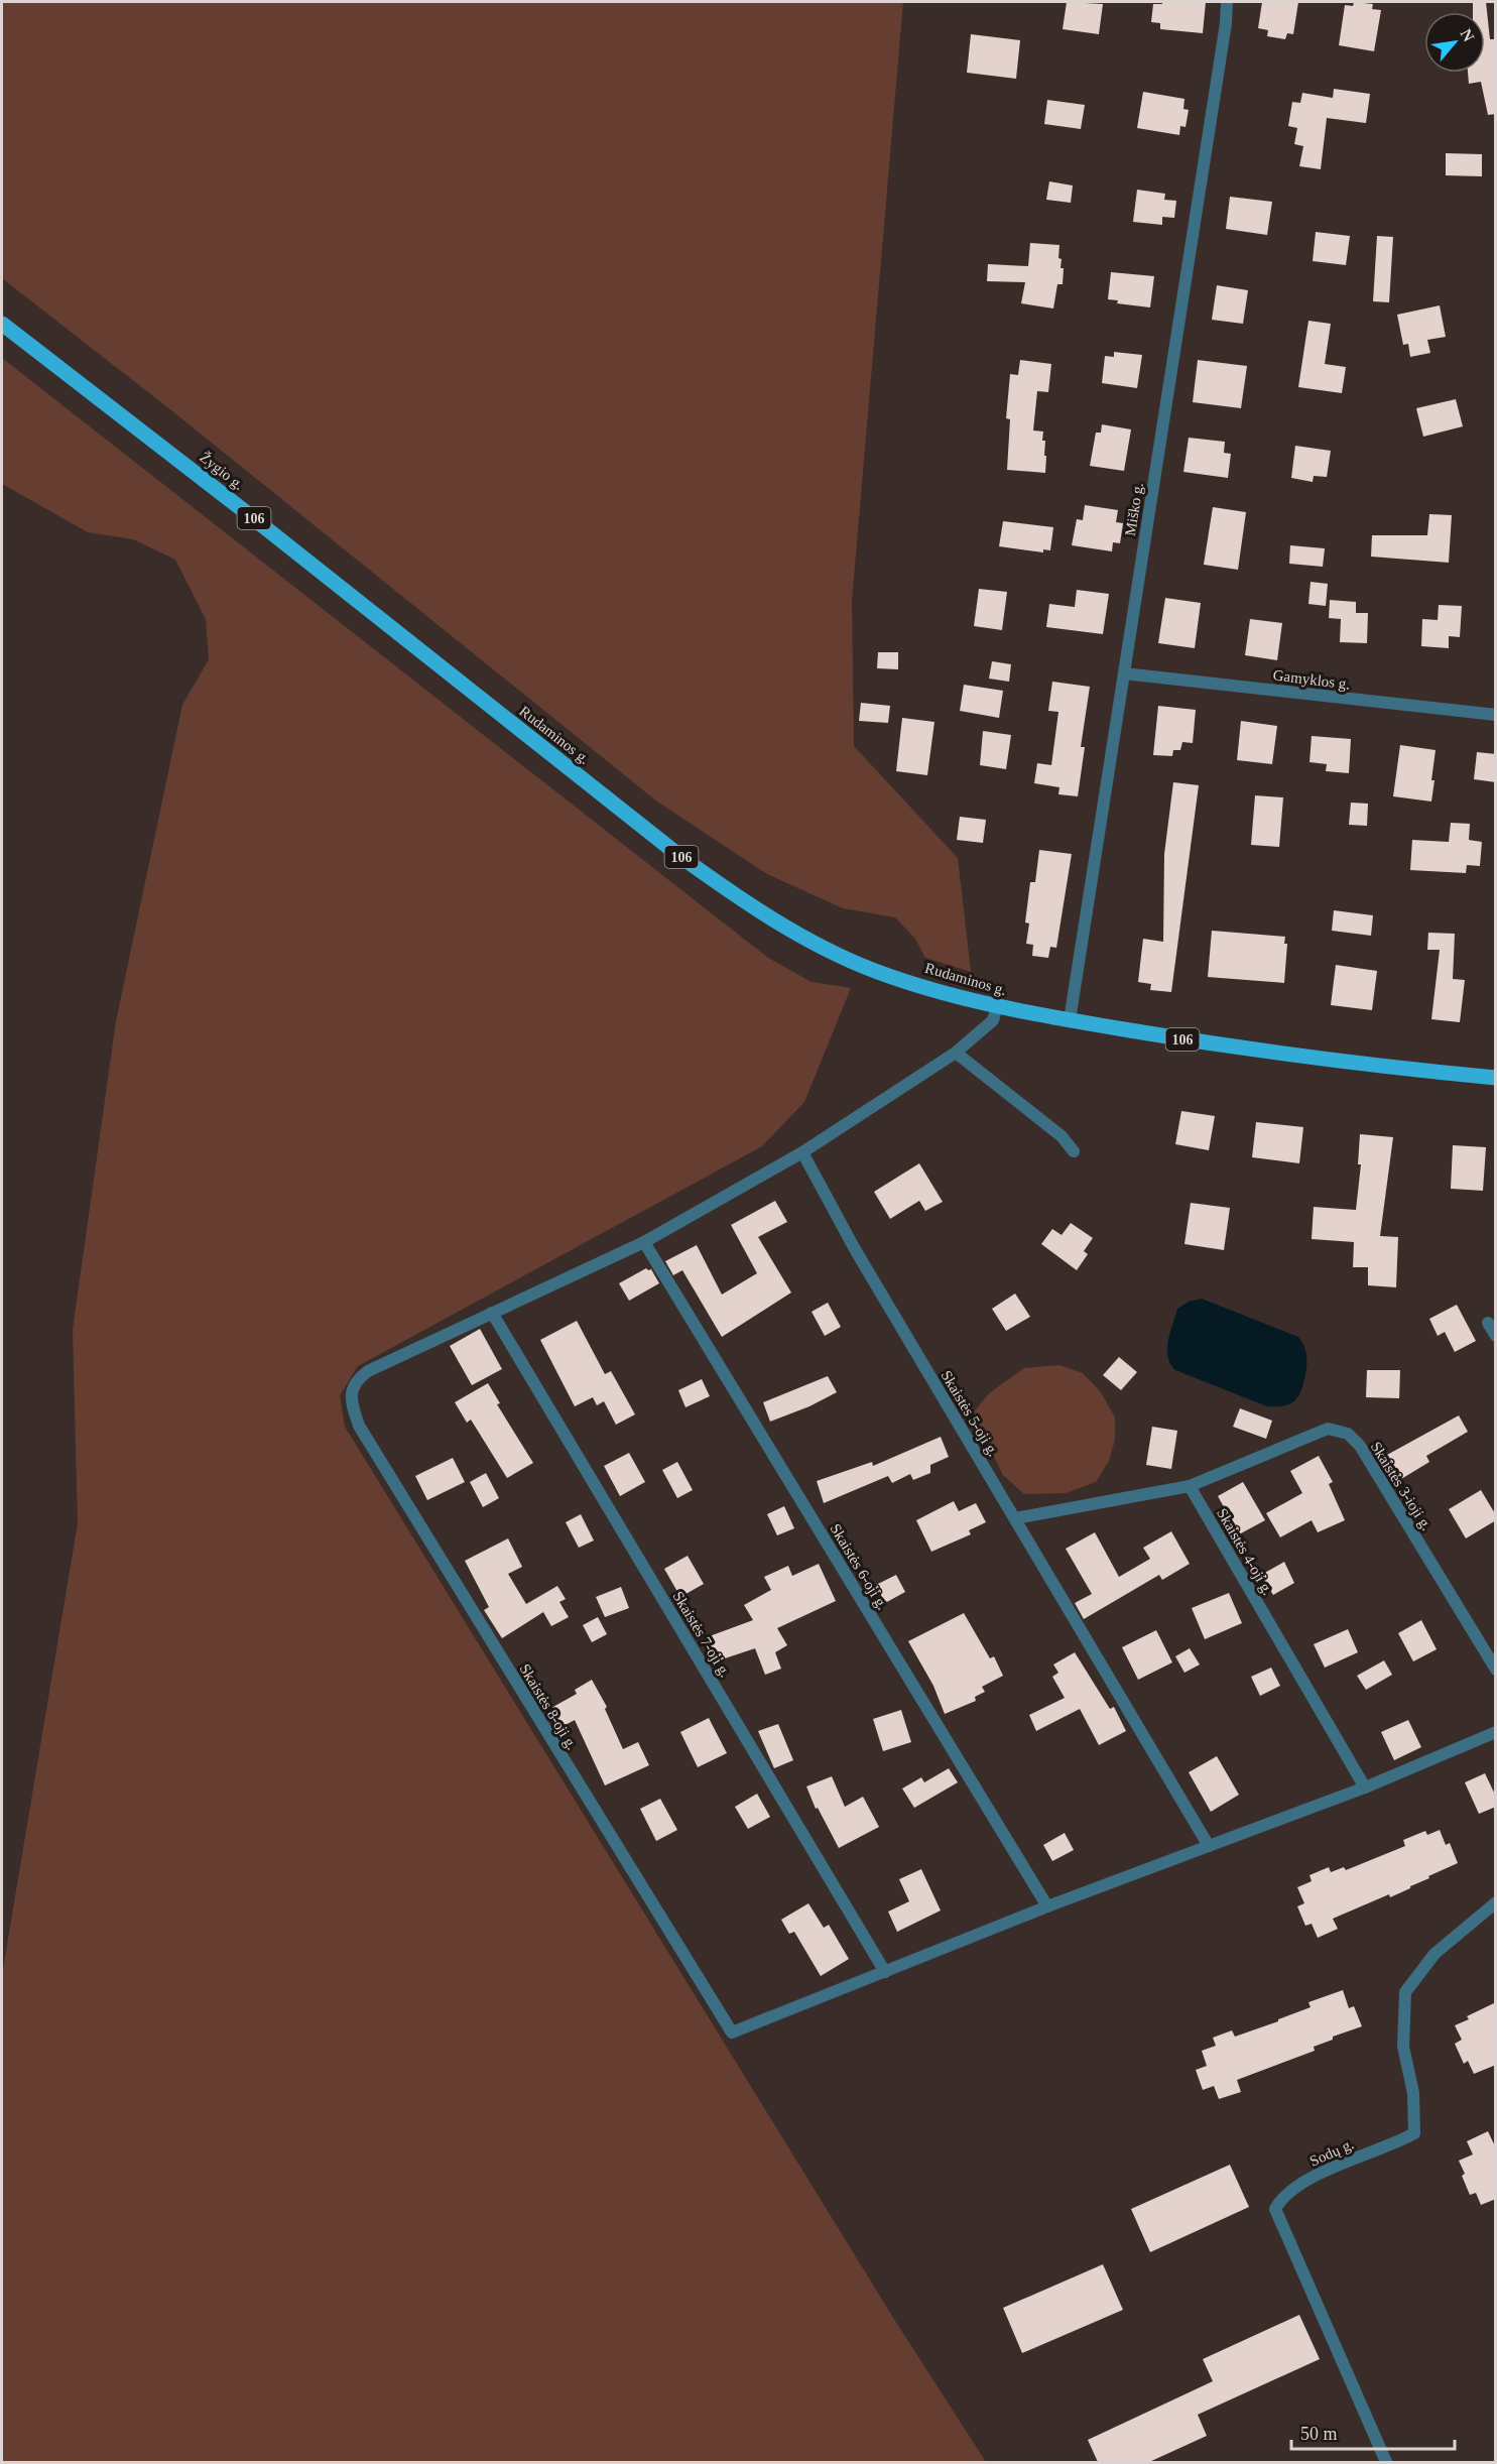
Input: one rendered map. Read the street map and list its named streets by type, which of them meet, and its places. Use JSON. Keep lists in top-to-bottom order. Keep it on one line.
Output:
{"streets":{"main road":["Žygio g.","106","Rudaminos g."],"street":["Miško g.","Gamyklos g.","Skaistės 5-oji g.","Skaistės 3-ioji g.","Skaistės 4-oji g.","Skaistės 6-oji g.","Skaistės 7-oji g.","Skaistės 8-oji g.","Sodų g."]},"crossings":[["Žygio g.","Rudaminos g."],["Miško g.","Gamyklos g."],["Miško g.","Rudaminos g."],["Skaistės 3-ioji g.","Skaistės 4-oji g."],["Skaistės 7-oji g.","Skaistės 8-oji g."]],"scale_bar":"50 m","north":"top right"}
